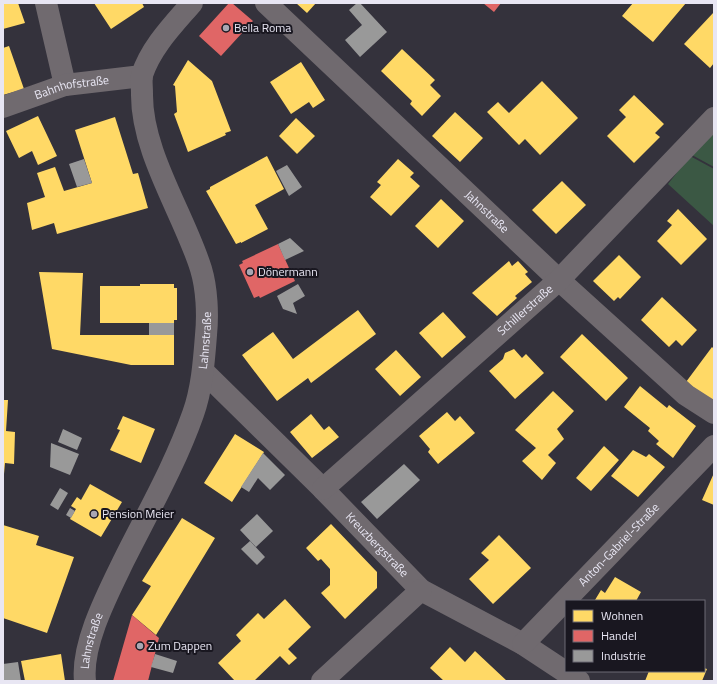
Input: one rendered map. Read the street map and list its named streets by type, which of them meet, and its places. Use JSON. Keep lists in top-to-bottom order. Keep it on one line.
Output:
{"streets":{"street":["Bahnhofstraße","Jahnstraße","Schillerstraße","Lahnstraße","Kreuzbergstraße","Anton-Gabriel-Straße"]},"crossings":[["Bahnhofstraße","Lahnstraße"],["Jahnstraße","Schillerstraße"],["Schillerstraße","Kreuzbergstraße"],["Lahnstraße","Kreuzbergstraße"],["Kreuzbergstraße","Anton-Gabriel-Straße"]],"places":["Bella Roma","Dönermann","Pension Meier","Zum Dappen"],"legend":["Wohnen","Handel","Industrie"]}
